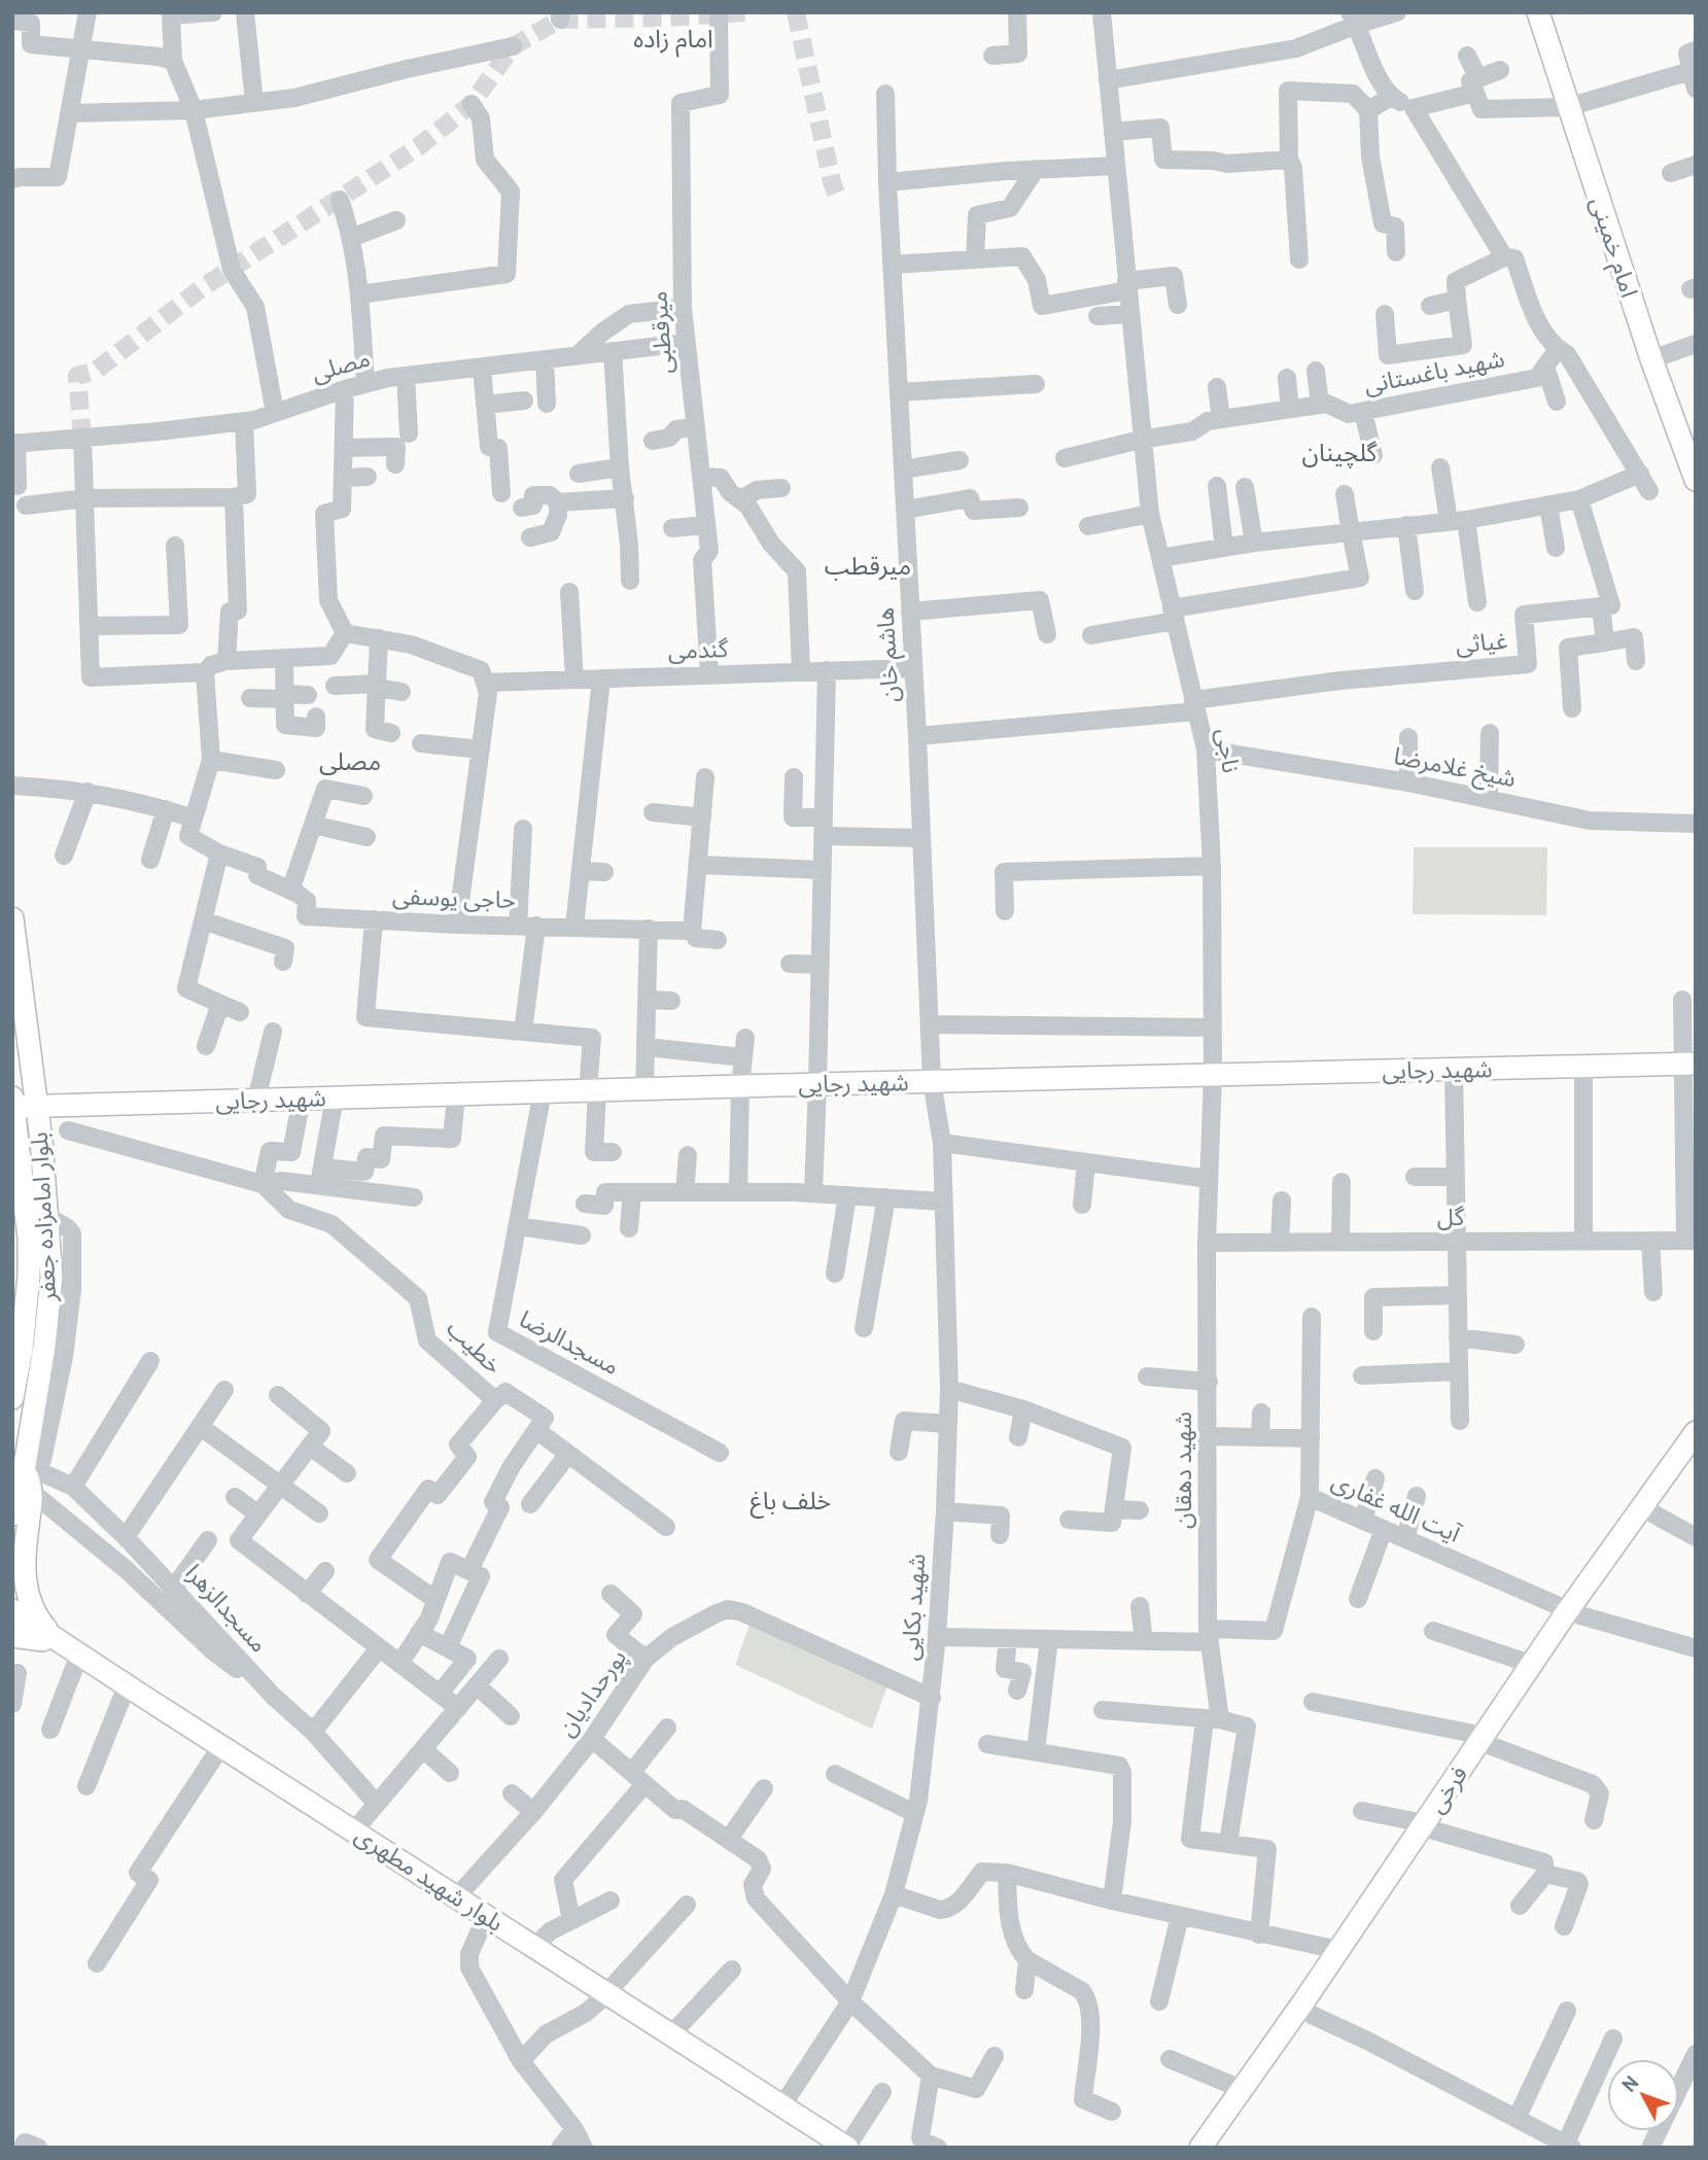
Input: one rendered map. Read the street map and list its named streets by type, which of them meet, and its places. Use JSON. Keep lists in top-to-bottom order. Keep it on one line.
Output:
{"streets":{"main road":["امام خمینی","شهید رجایی","بلوار امامزاده جعفر","فرخی","بلوار شهید مطهری"],"street":["میرقطبی","مصلی","شهید باغستانی","غیاثی","گندمی","هاشم خان","ناجی","شیخ غلامرضا","حاجی یوسفی","گل","مسجدالرضا","خطیب","شهید دهقان","آیت الله غفاری","شهید بکایی","مسجدالزهرا","پورحدادیان"]},"crossings":[["میرقطبی","مصلی"],["میرقطبی","گندمی"],["شهید باغستانی","ناجی"],["غیاثی","ناجی"],["گندمی","هاشم خان"],["هاشم خان","شهید رجایی"],["هاشم خان","شهید بکایی"],["ناجی","شیخ غلامرضا"],["ناجی","شهید رجایی"],["ناجی","شهید دهقان"],["شهید رجایی","بلوار امامزاده جعفر"],["شهید رجایی","مسجدالرضا"],["شهید رجایی","شهید دهقان"],["شهید رجایی","شهید بکایی"],["بلوار امامزاده جعفر","مسجدالزهرا"],["گل","شهید دهقان"],["آیت الله غفاری","فرخی"],["شهید بکایی","پورحدادیان"],["شهید بکایی","بلوار شهید مطهری"],["پورحدادیان","بلوار شهید مطهری"]],"districts":["امام زاده","گلچینان","میرقطب","مصلی","خلف باغ"],"north":"top left"}
